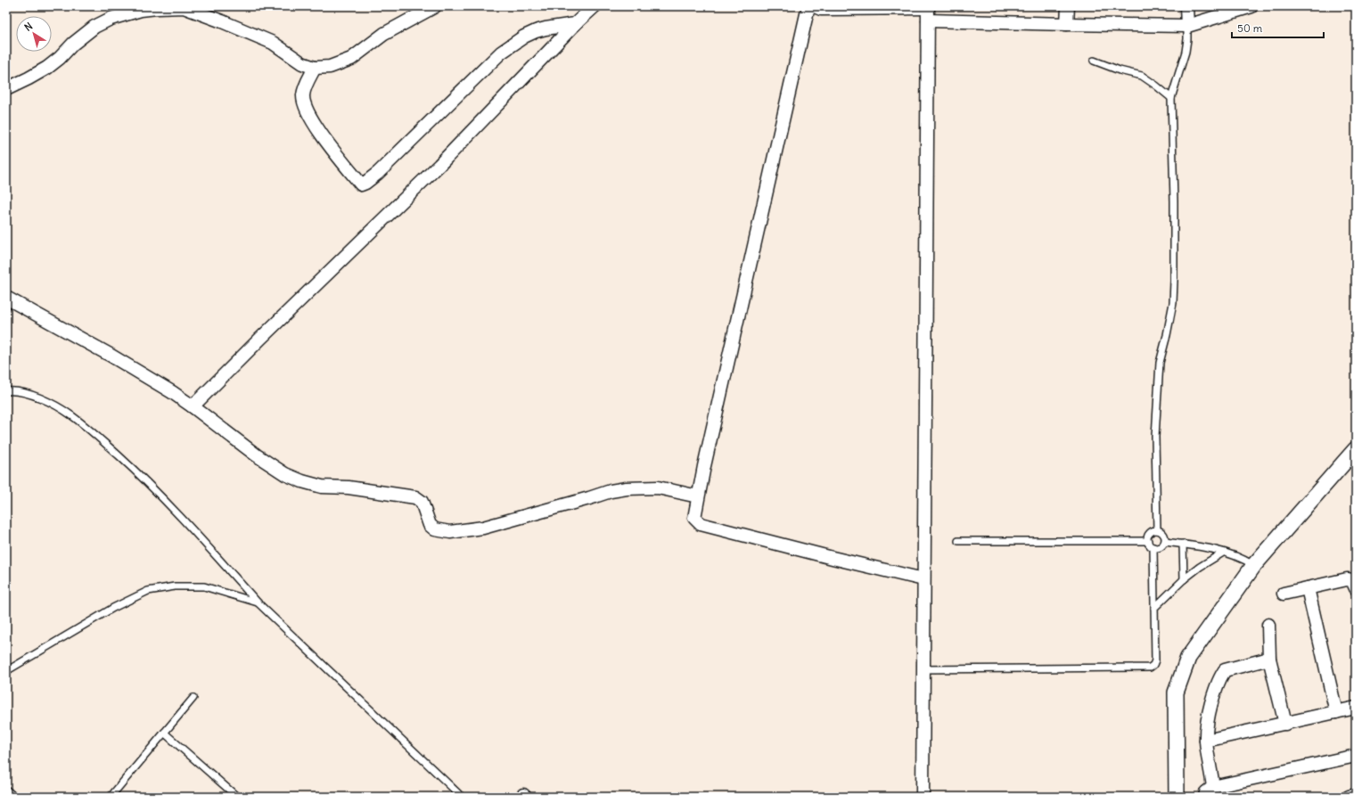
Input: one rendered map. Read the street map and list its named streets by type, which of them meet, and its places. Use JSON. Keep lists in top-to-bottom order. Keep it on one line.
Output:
{"scale_bar":"50 m","north":"top left"}
